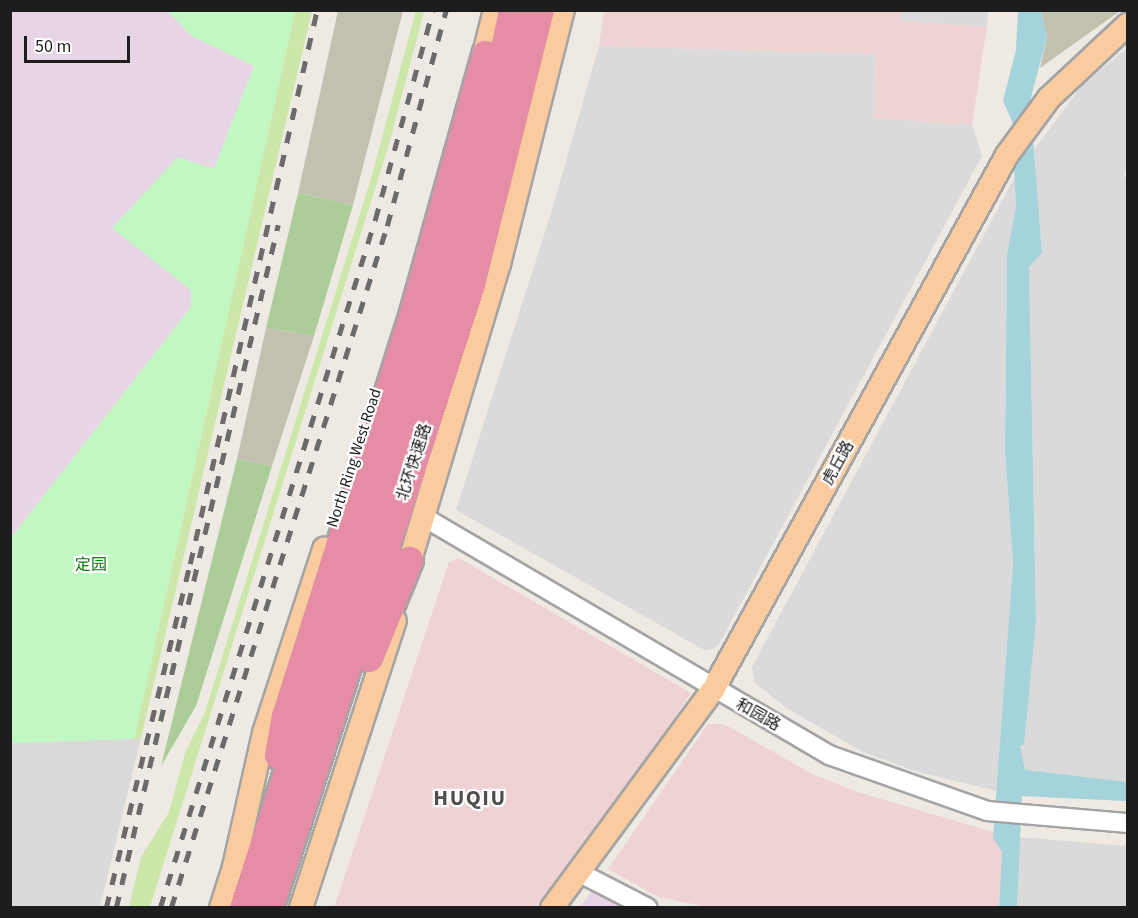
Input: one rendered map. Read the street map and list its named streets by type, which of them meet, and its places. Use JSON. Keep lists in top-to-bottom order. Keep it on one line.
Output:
{"streets":{"highway":["北环快速路"],"main road":["North Ring West Road","虎丘路"],"street":["和园路"]},"crossings":[["虎丘路","和园路"]],"districts":["HUQIU"],"parks":["定园"],"scale_bar":"50 m"}
